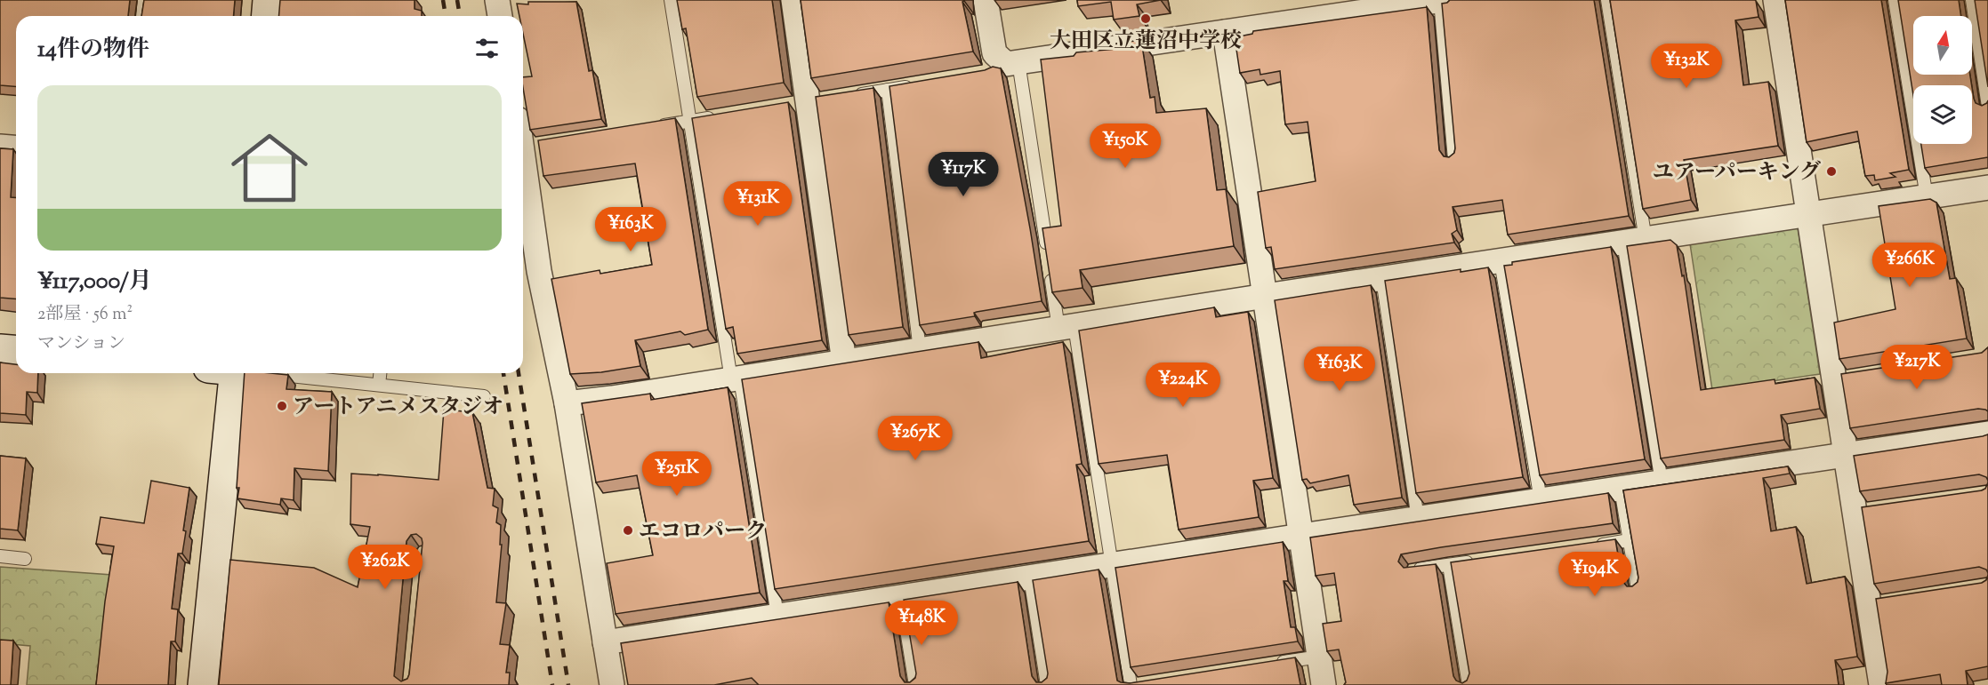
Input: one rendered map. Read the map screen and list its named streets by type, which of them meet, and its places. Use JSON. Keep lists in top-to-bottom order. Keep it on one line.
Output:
{"places":["大田区立蓮沼中学校","ユアーパーキング","アートアニメスタジオ","エコロパーク"],"north":"top","page":{"heading":"14件の物件","price":["¥132K","¥150K","¥117K","¥131K","¥163K","¥266K","¥217K","¥163K","¥224K","¥267K","¥251K","¥262K","¥194K","¥148K"],"list":[{"name":"¥117,000/月","note":"2部屋 · 56 m² · マンション"}]}}
